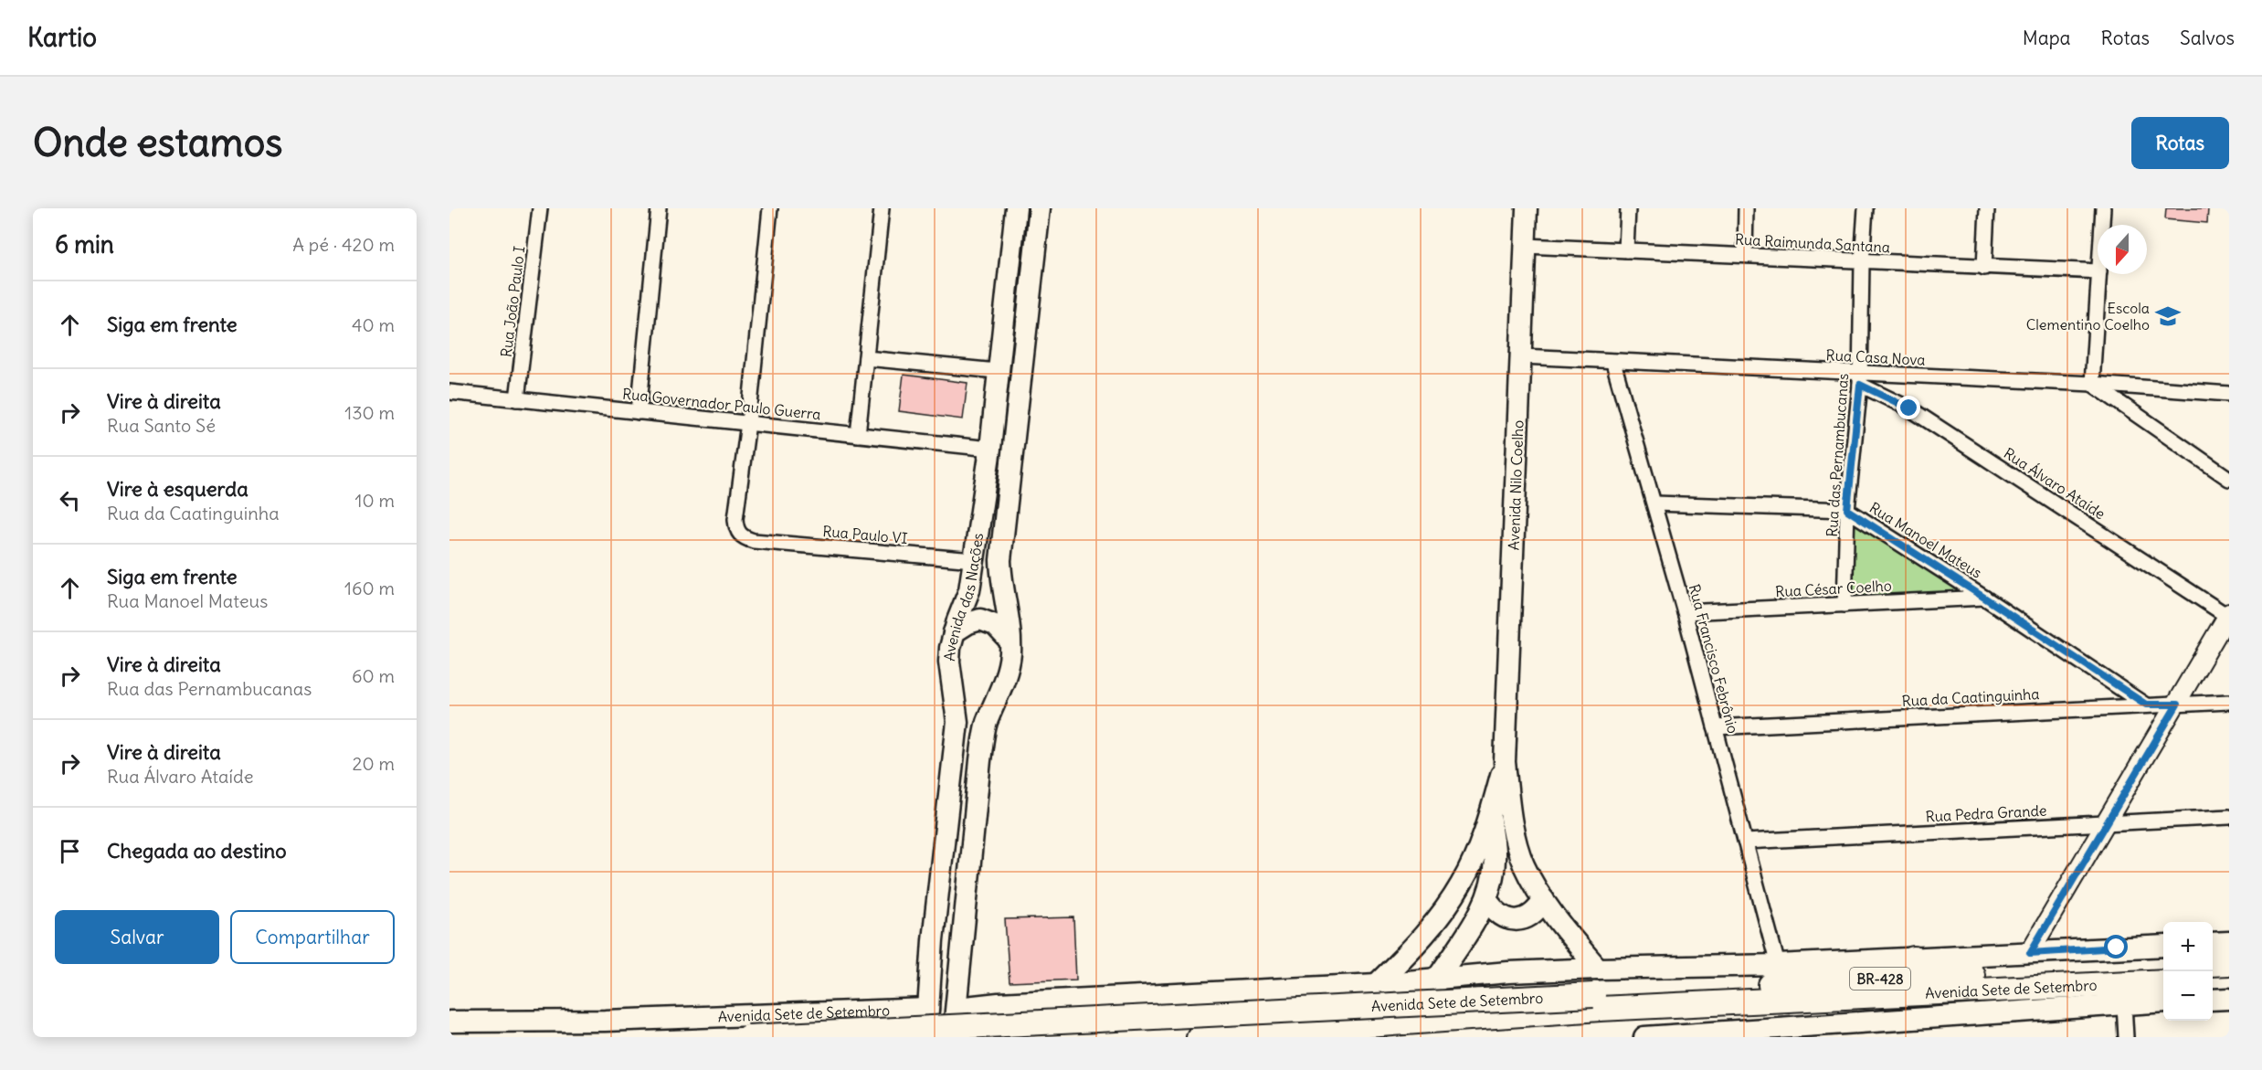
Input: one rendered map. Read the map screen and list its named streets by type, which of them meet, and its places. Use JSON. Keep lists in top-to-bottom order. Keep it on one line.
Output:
{"streets":{"highway":["BR-428","Avenida Sete de Setembro"],"main road":["Avenida Nilo Coelho","Avenida das Nações"],"street":["Rua Raimunda Santana","Rua João Paulo I","Rua Casa Nova","Rua Governador Paulo Guerra","Rua das Pernambucanas","Rua Álvaro Ataíde","Rua Paulo VI","Rua Manoel Mateus","Rua César Coelho","Rua Francisco Febrônio","Rua da Caatinguinha","Rua Pedra Grande"]},"crossings":[["Rua Raimunda Santana","Rua das Pernambucanas"],["Rua Raimunda Santana","Avenida Nilo Coelho"],["Rua João Paulo I","Rua Governador Paulo Guerra"],["Rua Casa Nova","Rua das Pernambucanas"],["Rua Casa Nova","Rua Álvaro Ataíde"],["Rua Casa Nova","Avenida Nilo Coelho"],["Rua Casa Nova","Rua Francisco Febrônio"],["Rua Governador Paulo Guerra","Rua Paulo VI"],["Rua Governador Paulo Guerra","Avenida das Nações"],["Rua das Pernambucanas","Rua Álvaro Ataíde"],["Rua das Pernambucanas","Rua Manoel Mateus"],["Rua das Pernambucanas","Rua César Coelho"],["Rua Paulo VI","Avenida das Nações"],["Rua Manoel Mateus","Rua César Coelho"],["Rua Manoel Mateus","Rua Francisco Febrônio"],["Rua Manoel Mateus","Rua da Caatinguinha"],["Rua César Coelho","Rua Francisco Febrônio"],["Avenida das Nações","Avenida Sete de Setembro"],["Rua Francisco Febrônio","Rua da Caatinguinha"],["Rua Francisco Febrônio","Rua Pedra Grande"],["Rua Francisco Febrônio","Avenida Sete de Setembro"]],"places":{"school or university":["Escola Clementino Coelho"]},"north":"bottom","page":{"header":"Kartio","nav":["Mapa","Rotas","Salvos"],"buttons":["Rotas",["Salvar","Compartilhar"]],"title":"Onde estamos","heading":["6 min","A pé · 420 m"],"list":[["Siga em frente","40 m"],["Vire à direita","Rua Santo Sé","130 m"],["Vire à esquerda","Rua da Caatinguinha","10 m"],["Siga em frente","Rua Manoel Mateus","160 m"],["Vire à direita","Rua das Pernambucanas","60 m"],["Vire à direita","Rua Álvaro Ataíde","20 m"],"Chegada ao destino"],"map_buttons":["+","−"]}}
